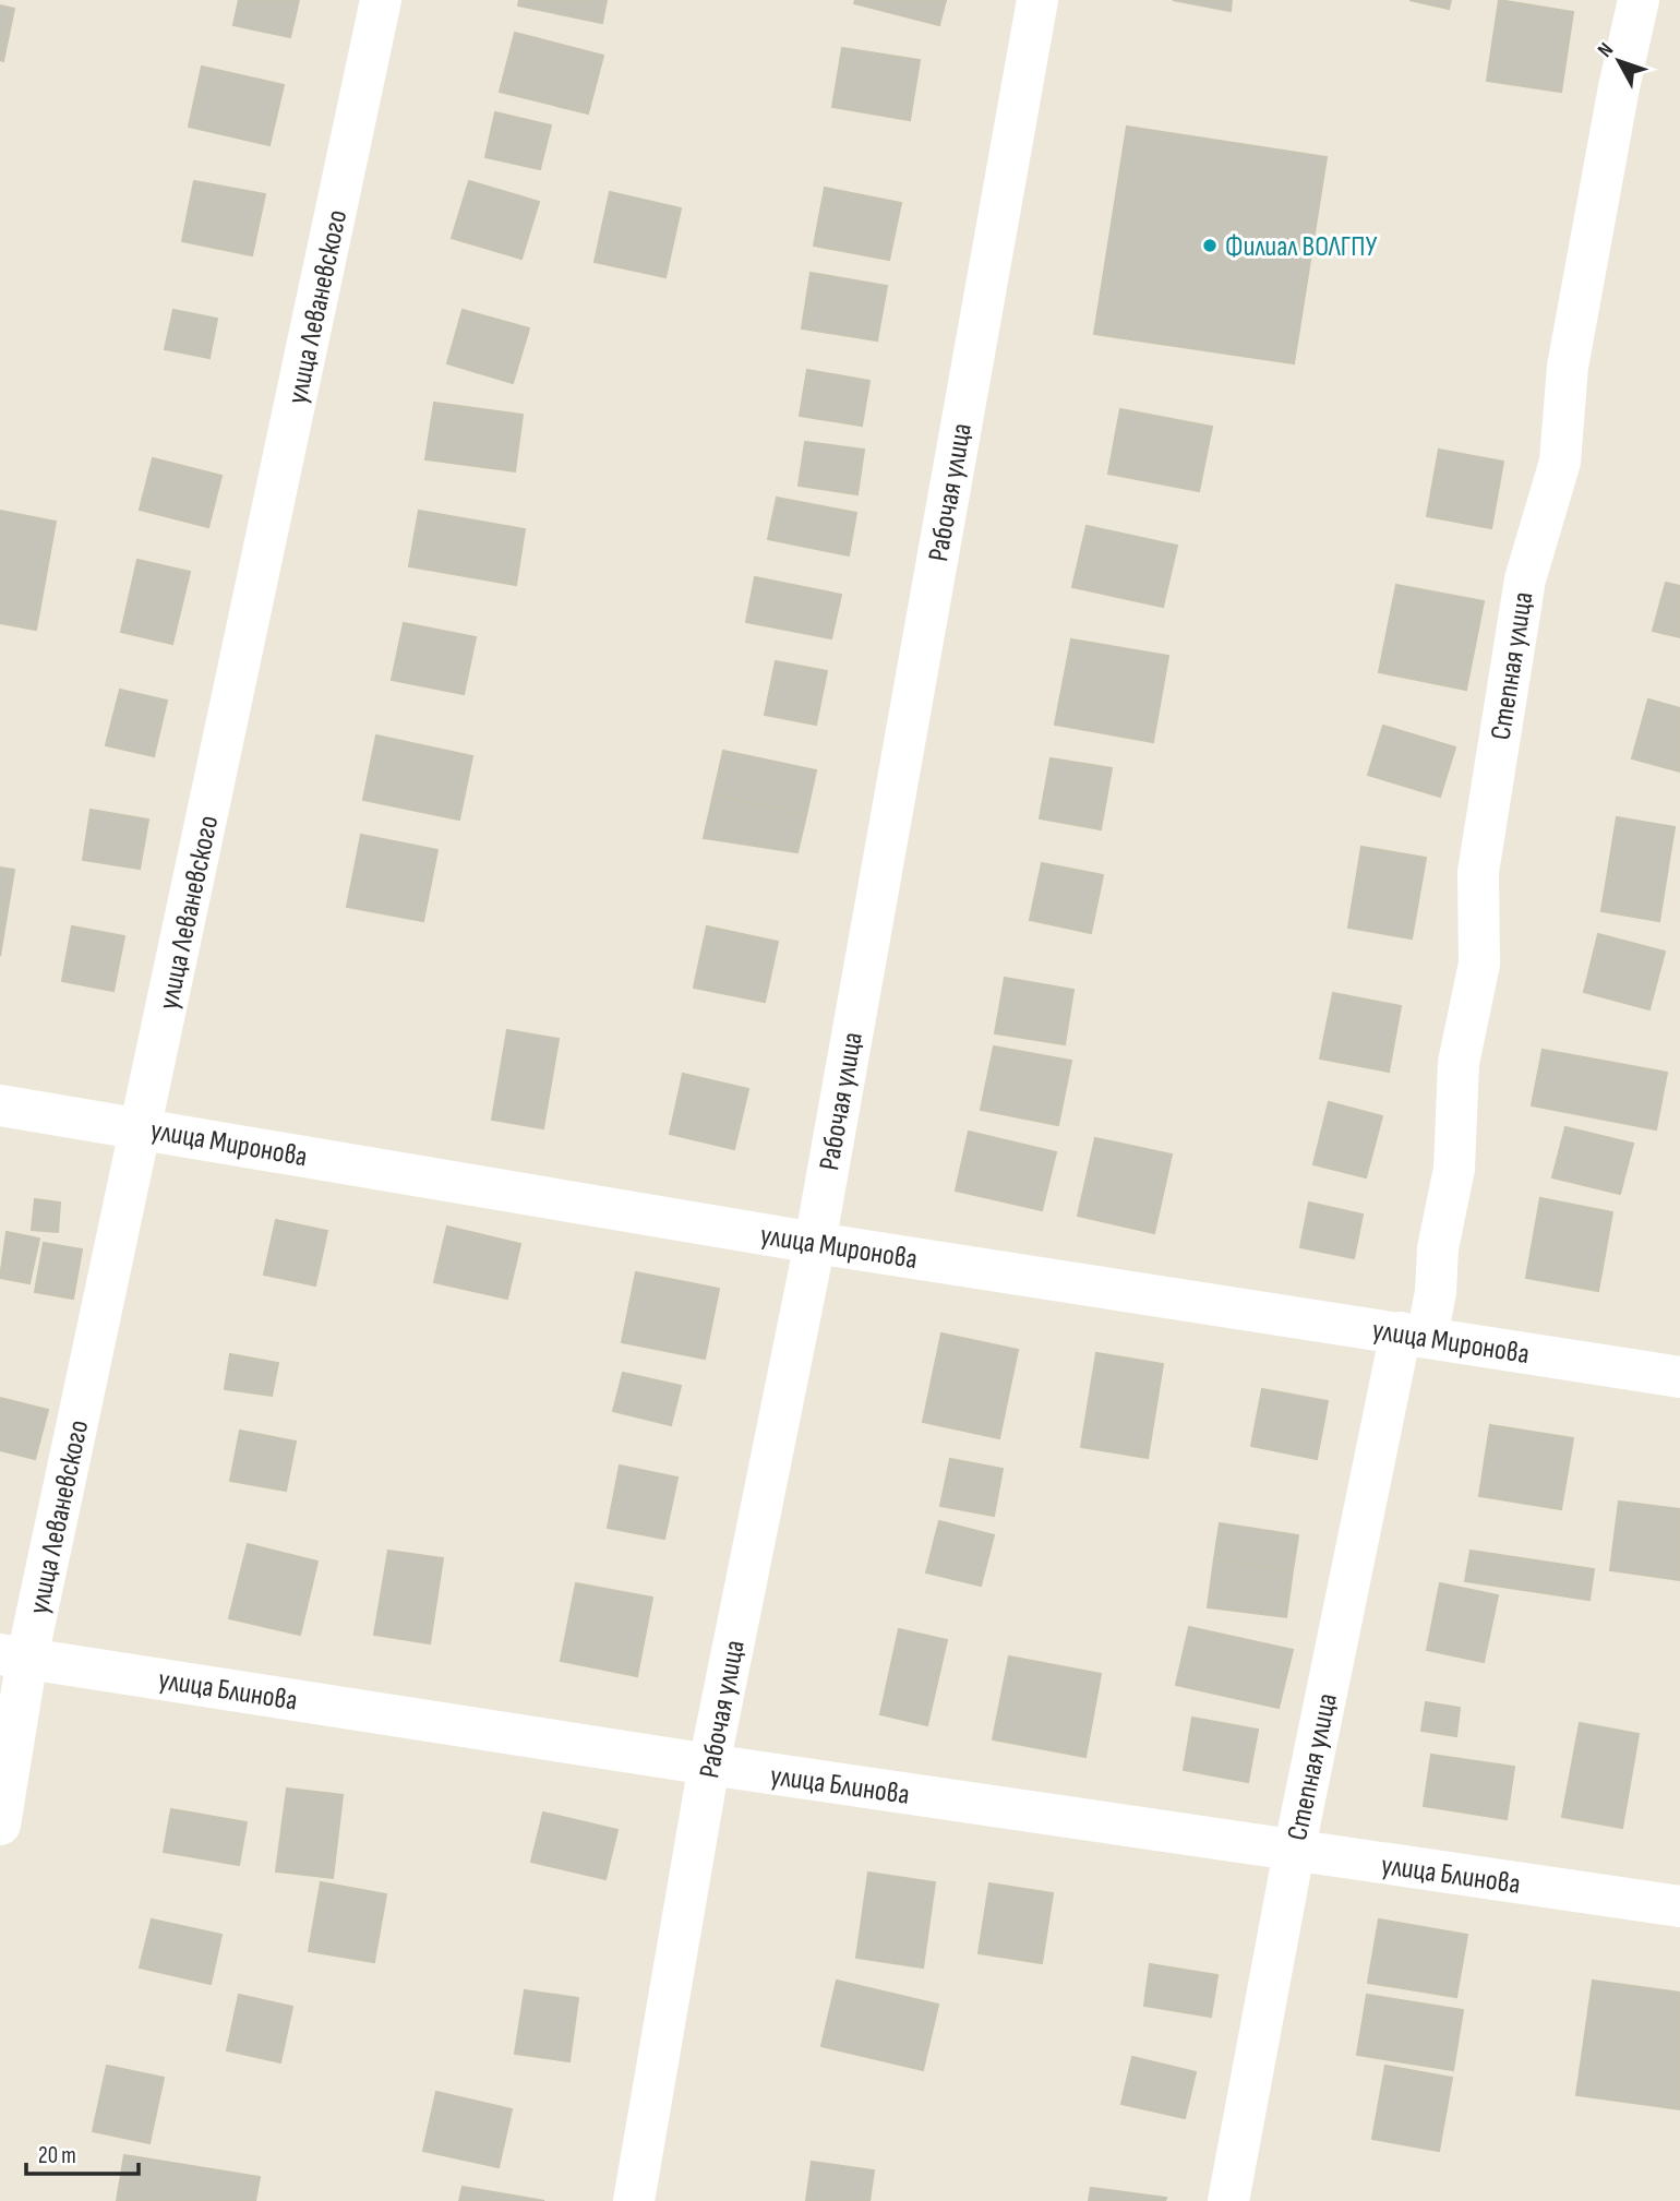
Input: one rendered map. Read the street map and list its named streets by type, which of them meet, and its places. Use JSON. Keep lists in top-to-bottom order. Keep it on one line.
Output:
{"streets":{"street":["улица Леваневского","Рабочая улица","Степная улица","улица Миронова","улица Блинова"]},"crossings":[["улица Леваневского","улица Миронова"],["улица Леваневского","улица Блинова"],["Рабочая улица","улица Миронова"],["Рабочая улица","улица Блинова"],["Степная улица","улица Миронова"],["Степная улица","улица Блинова"]],"places":["Филиал ВОЛГПУ"],"scale_bar":"20 m","north":"top left"}
